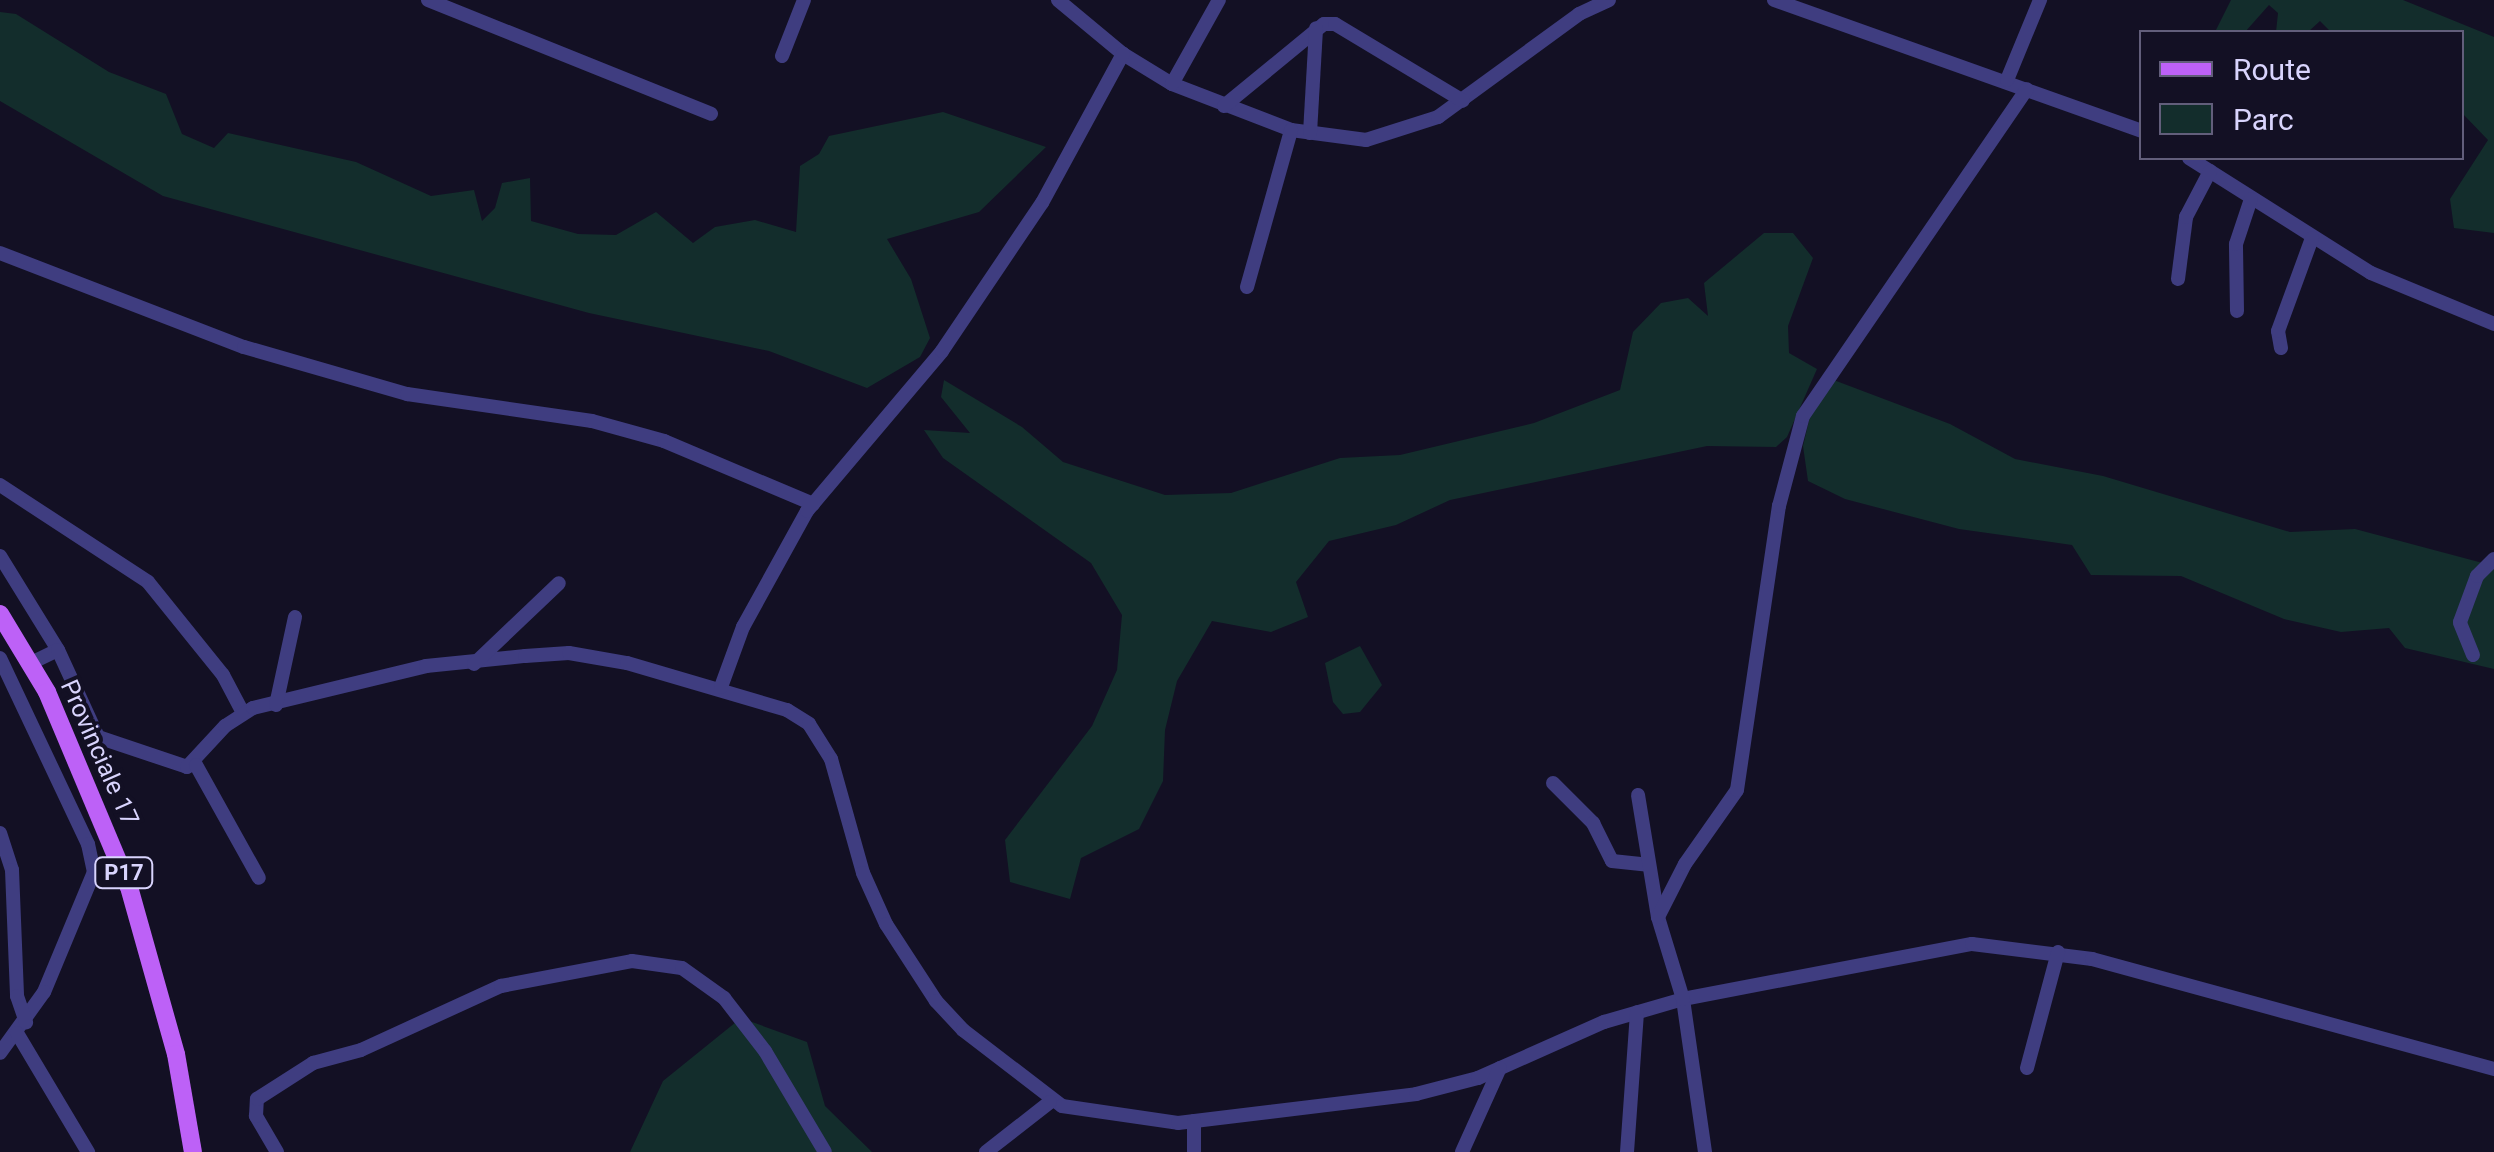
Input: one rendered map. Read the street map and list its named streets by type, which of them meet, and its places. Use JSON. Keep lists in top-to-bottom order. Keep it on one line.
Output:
{"streets":{"main road":["Provinciale 17","P17"]},"legend":["Route","Parc"]}
